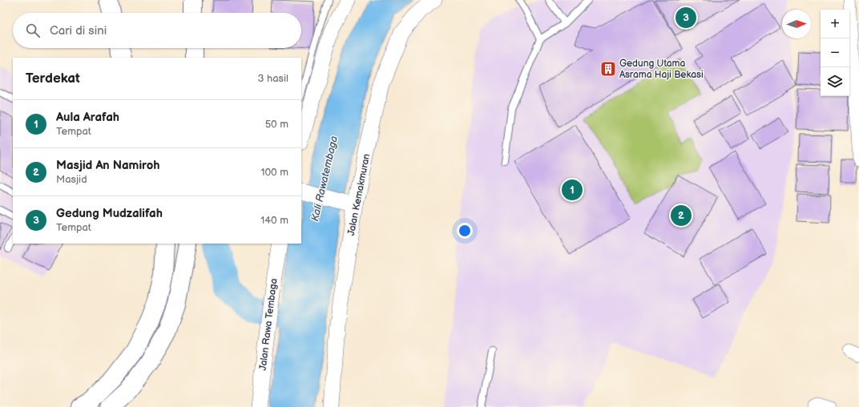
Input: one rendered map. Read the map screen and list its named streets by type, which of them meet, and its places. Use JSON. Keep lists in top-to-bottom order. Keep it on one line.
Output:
{"streets":{"street":["Jalan Kemakmuran","Jalan Rawa Tembaga"]},"water":["Kali Rawatembaga"],"places":{"building":["Gedung Utama Asrama Haji Bekasi"]},"north":"right","page":{"pins":["3","1","2"],"map_buttons":["+","−"],"search":"Cari di sini","heading":["Terdekat","3 hasil"],"list":[{"mark":"1","name":"Aula Arafah","note":"Tempat","value":"50 m"},{"mark":"2","name":"Masjid An Namiroh","note":"Masjid","value":"100 m"},{"mark":"3","name":"Gedung Mudzalifah","note":"Tempat","value":"140 m"}]}}
